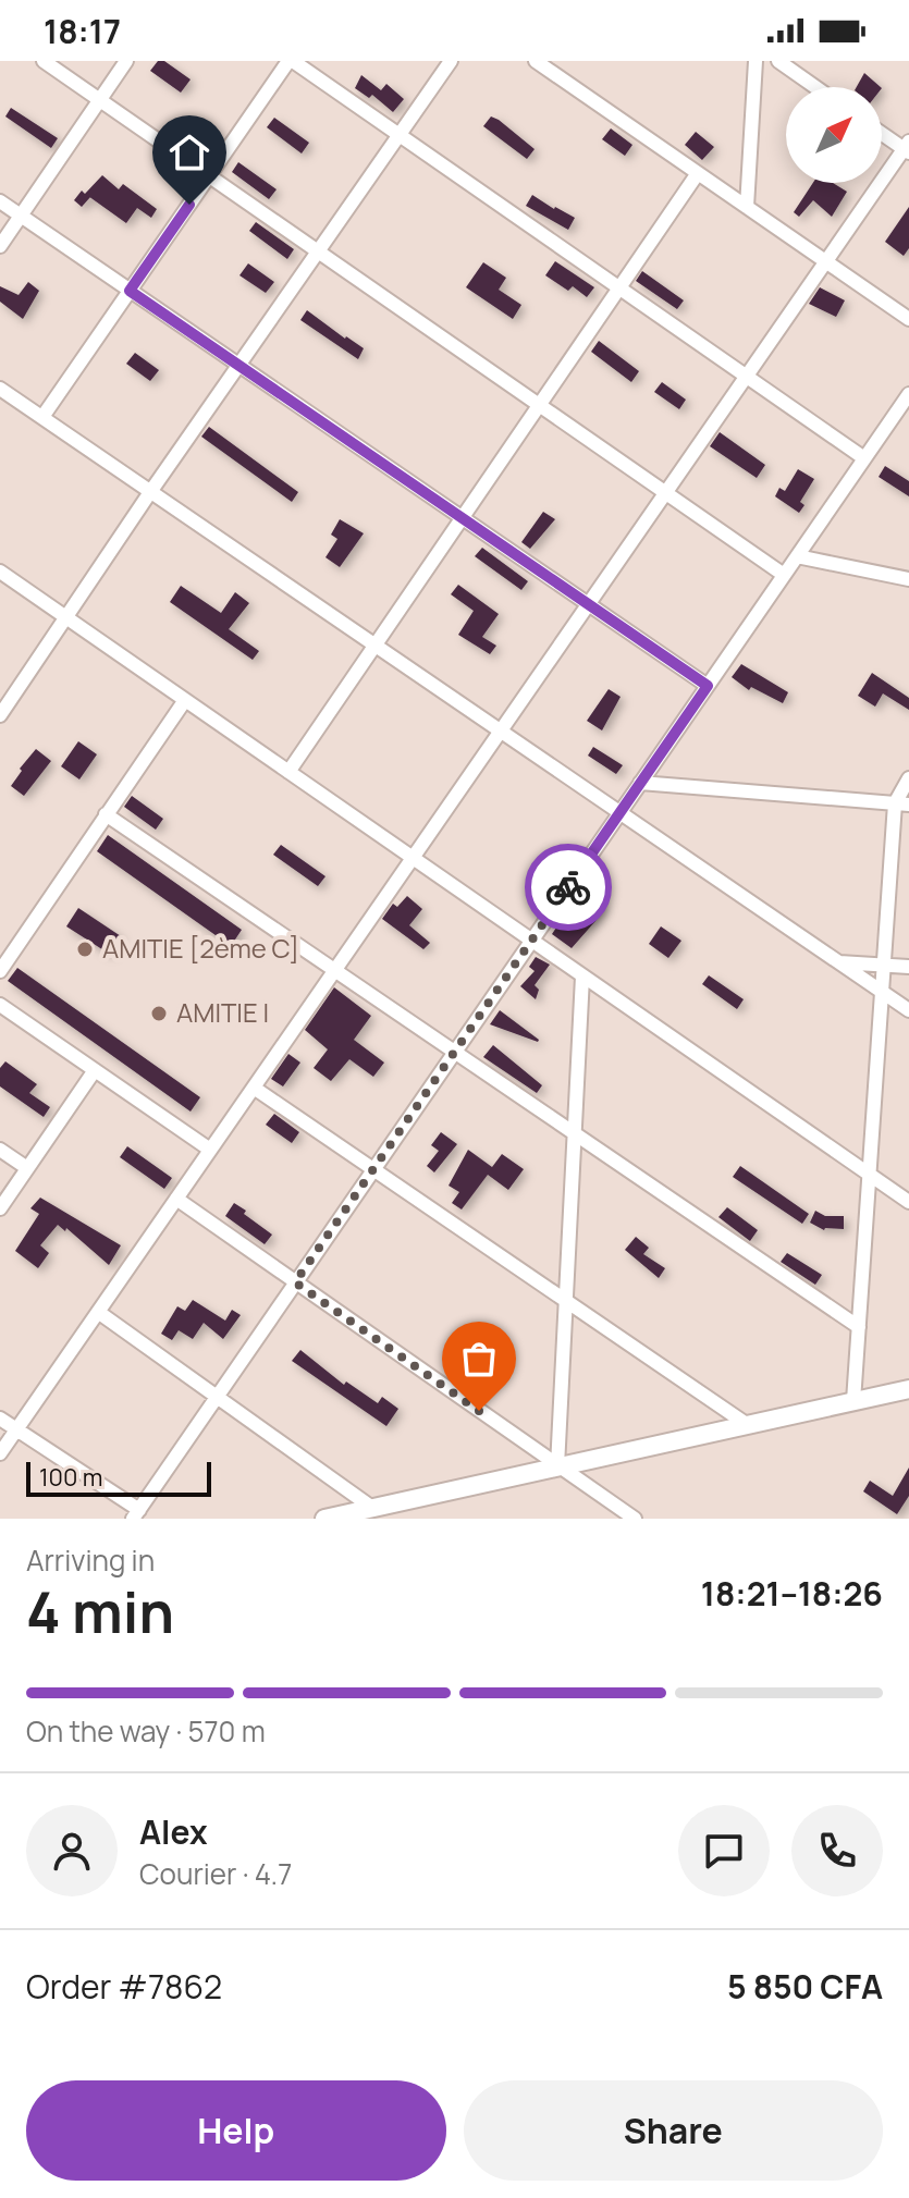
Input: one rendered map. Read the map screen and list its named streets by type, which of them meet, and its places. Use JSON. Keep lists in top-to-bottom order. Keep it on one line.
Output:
{"places":["AMITIE [2ème C]","AMITIE I"],"scale_bar":"100 m","north":"top right","page":{"status":"18:17","scale":"100 m","heading":["4 min","Arriving in","18:21–18:26"],"panel":["Alex","Courier · 4.7","Order #7862","5 850 CFA"],"bar":"On the way · 570 m","buttons":["Help","Share"]}}
